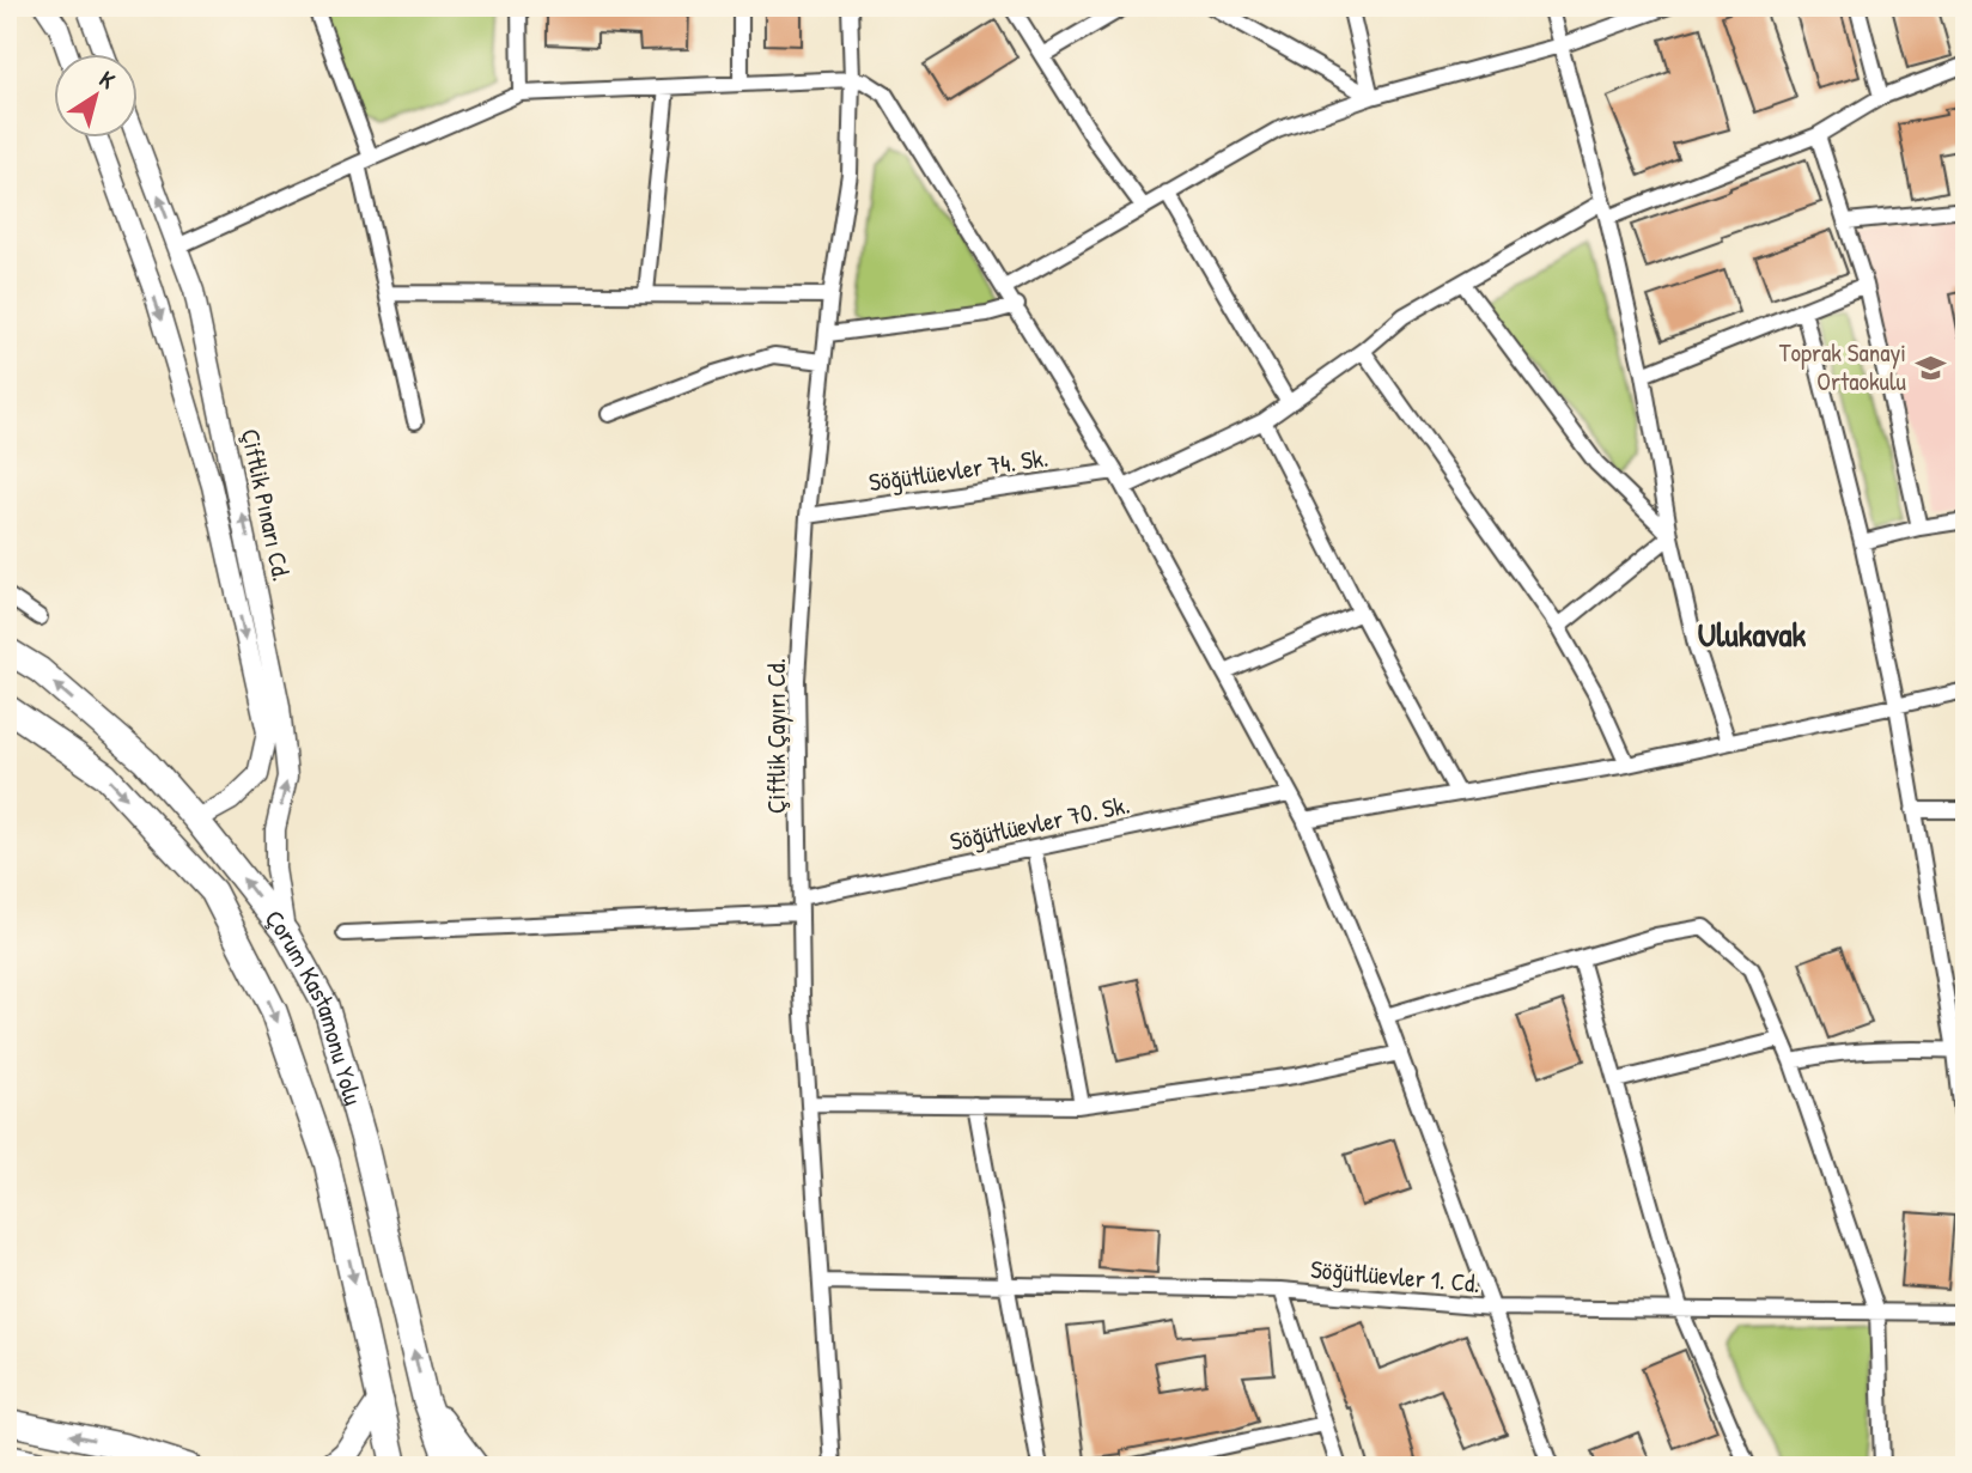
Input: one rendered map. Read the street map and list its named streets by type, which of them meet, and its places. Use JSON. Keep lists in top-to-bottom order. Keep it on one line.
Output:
{"streets":{"highway":["Çorum Kastamonu Yolu"],"street":["Söğütlüevler 74. Sk.","Çiftlik Pınarı Cd.","Çiftlik Çayırı Cd.","Söğütlüevler 70. Sk.","Söğütlüevler 1. Cd."]},"crossings":[["Söğütlüevler 74. Sk.","Çiftlik Çayırı Cd."],["Çiftlik Pınarı Cd.","Çorum Kastamonu Yolu"],["Çiftlik Çayırı Cd.","Söğütlüevler 70. Sk."],["Çiftlik Çayırı Cd.","Söğütlüevler 1. Cd."]],"districts":["Ulukavak"],"places":{"school or university":["Toprak Sanayi Ortaokulu"]},"north":"top right"}
